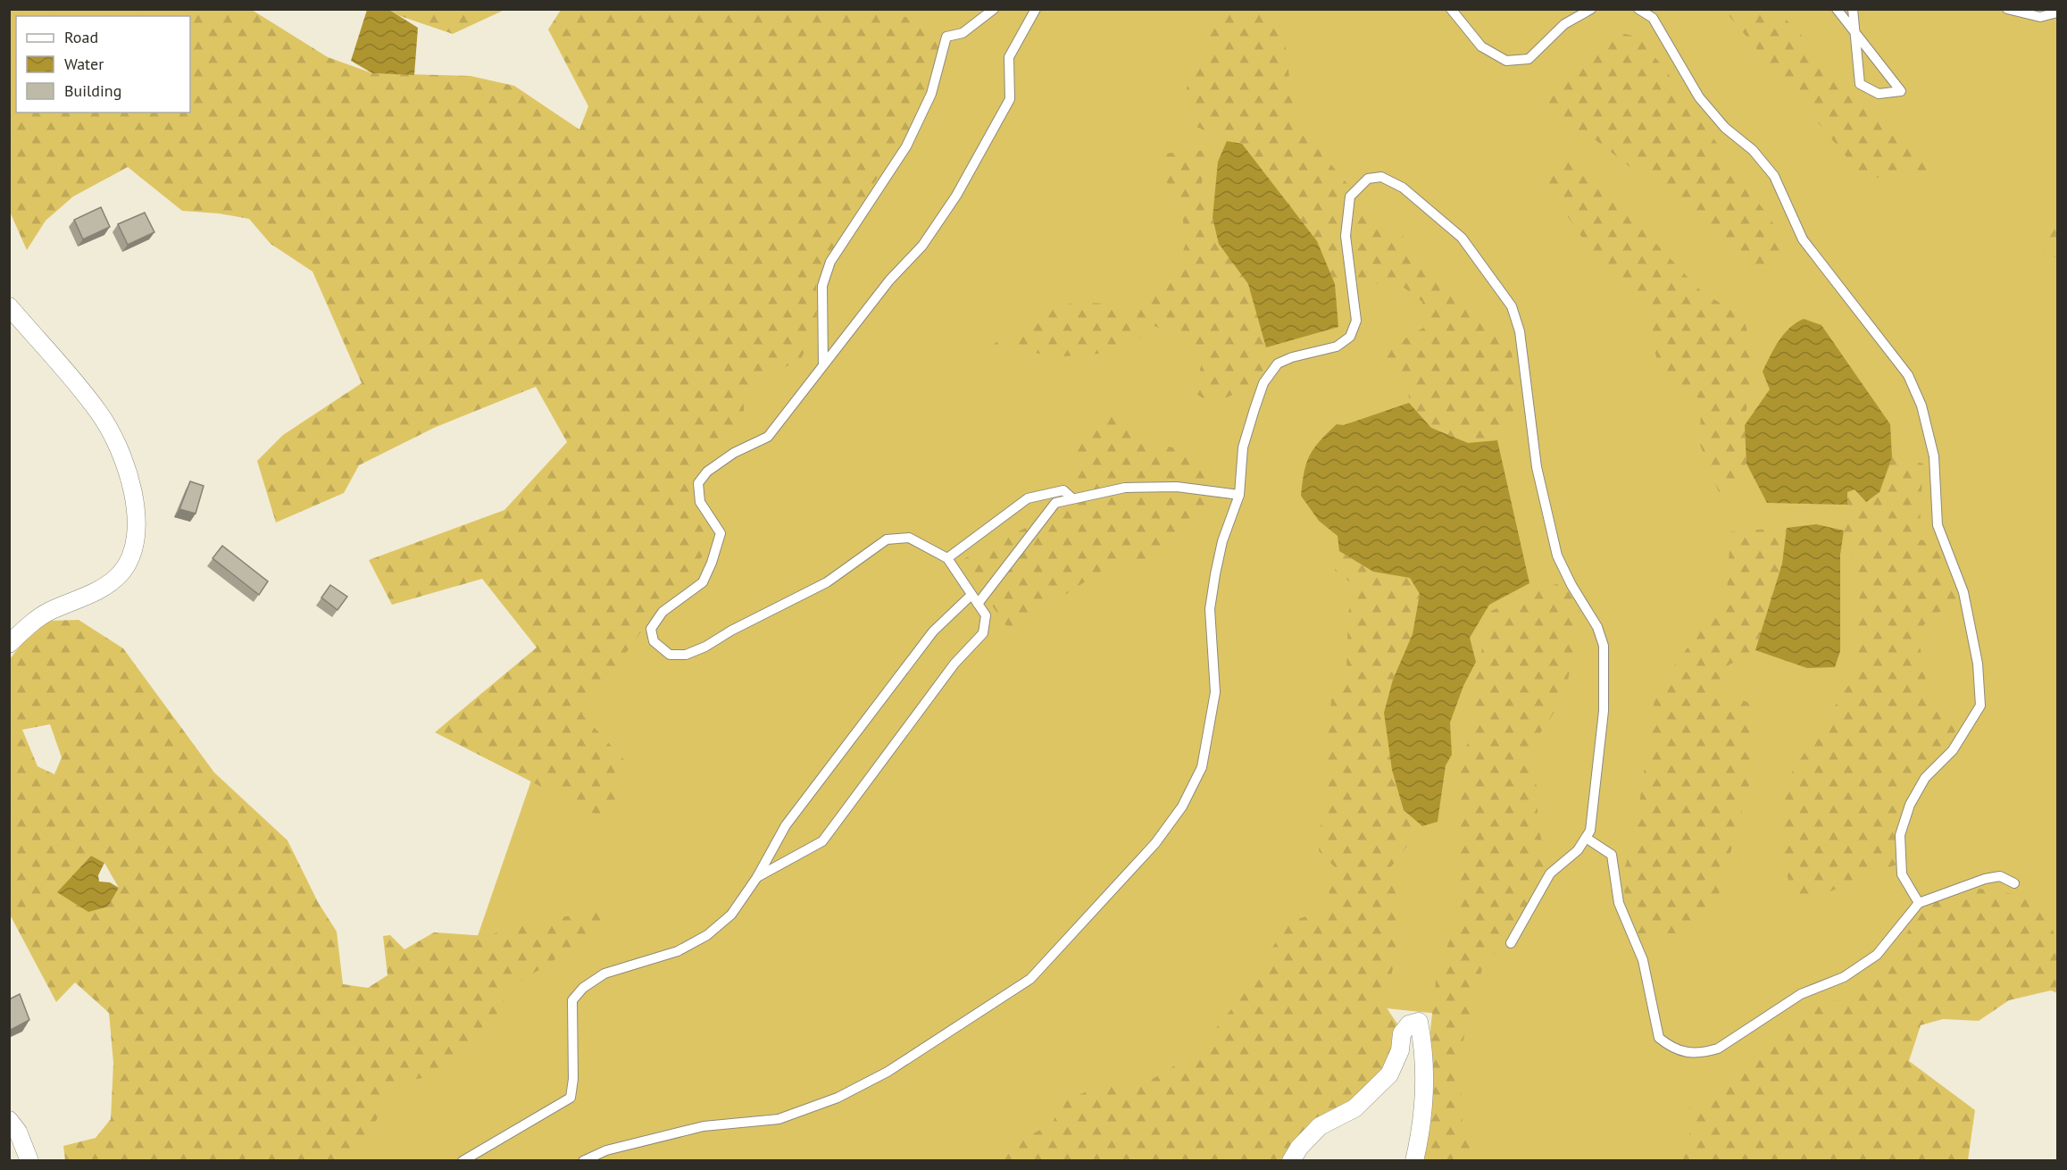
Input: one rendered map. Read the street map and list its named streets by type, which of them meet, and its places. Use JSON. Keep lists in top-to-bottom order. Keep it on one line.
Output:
{"legend":["Road","Water","Building"]}
